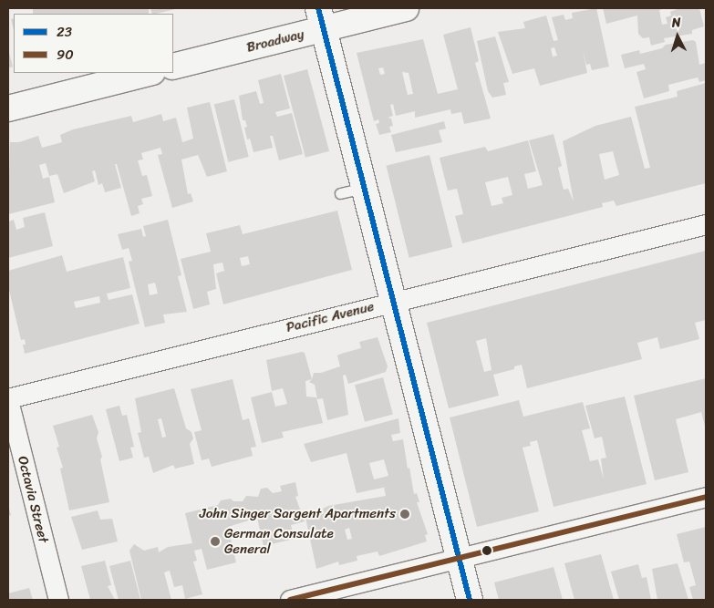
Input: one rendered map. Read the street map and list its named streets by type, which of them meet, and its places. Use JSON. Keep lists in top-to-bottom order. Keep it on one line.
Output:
{"streets":{"street":["Broadway","Pacific Avenue","Octavia Street"]},"crossings":[["Pacific Avenue","Octavia Street"]],"places":["John Singer Sargent Apartments","German Consulate General"],"lines":["transit line 23","transit line 90"],"legend":["23","90"],"north":"top"}
